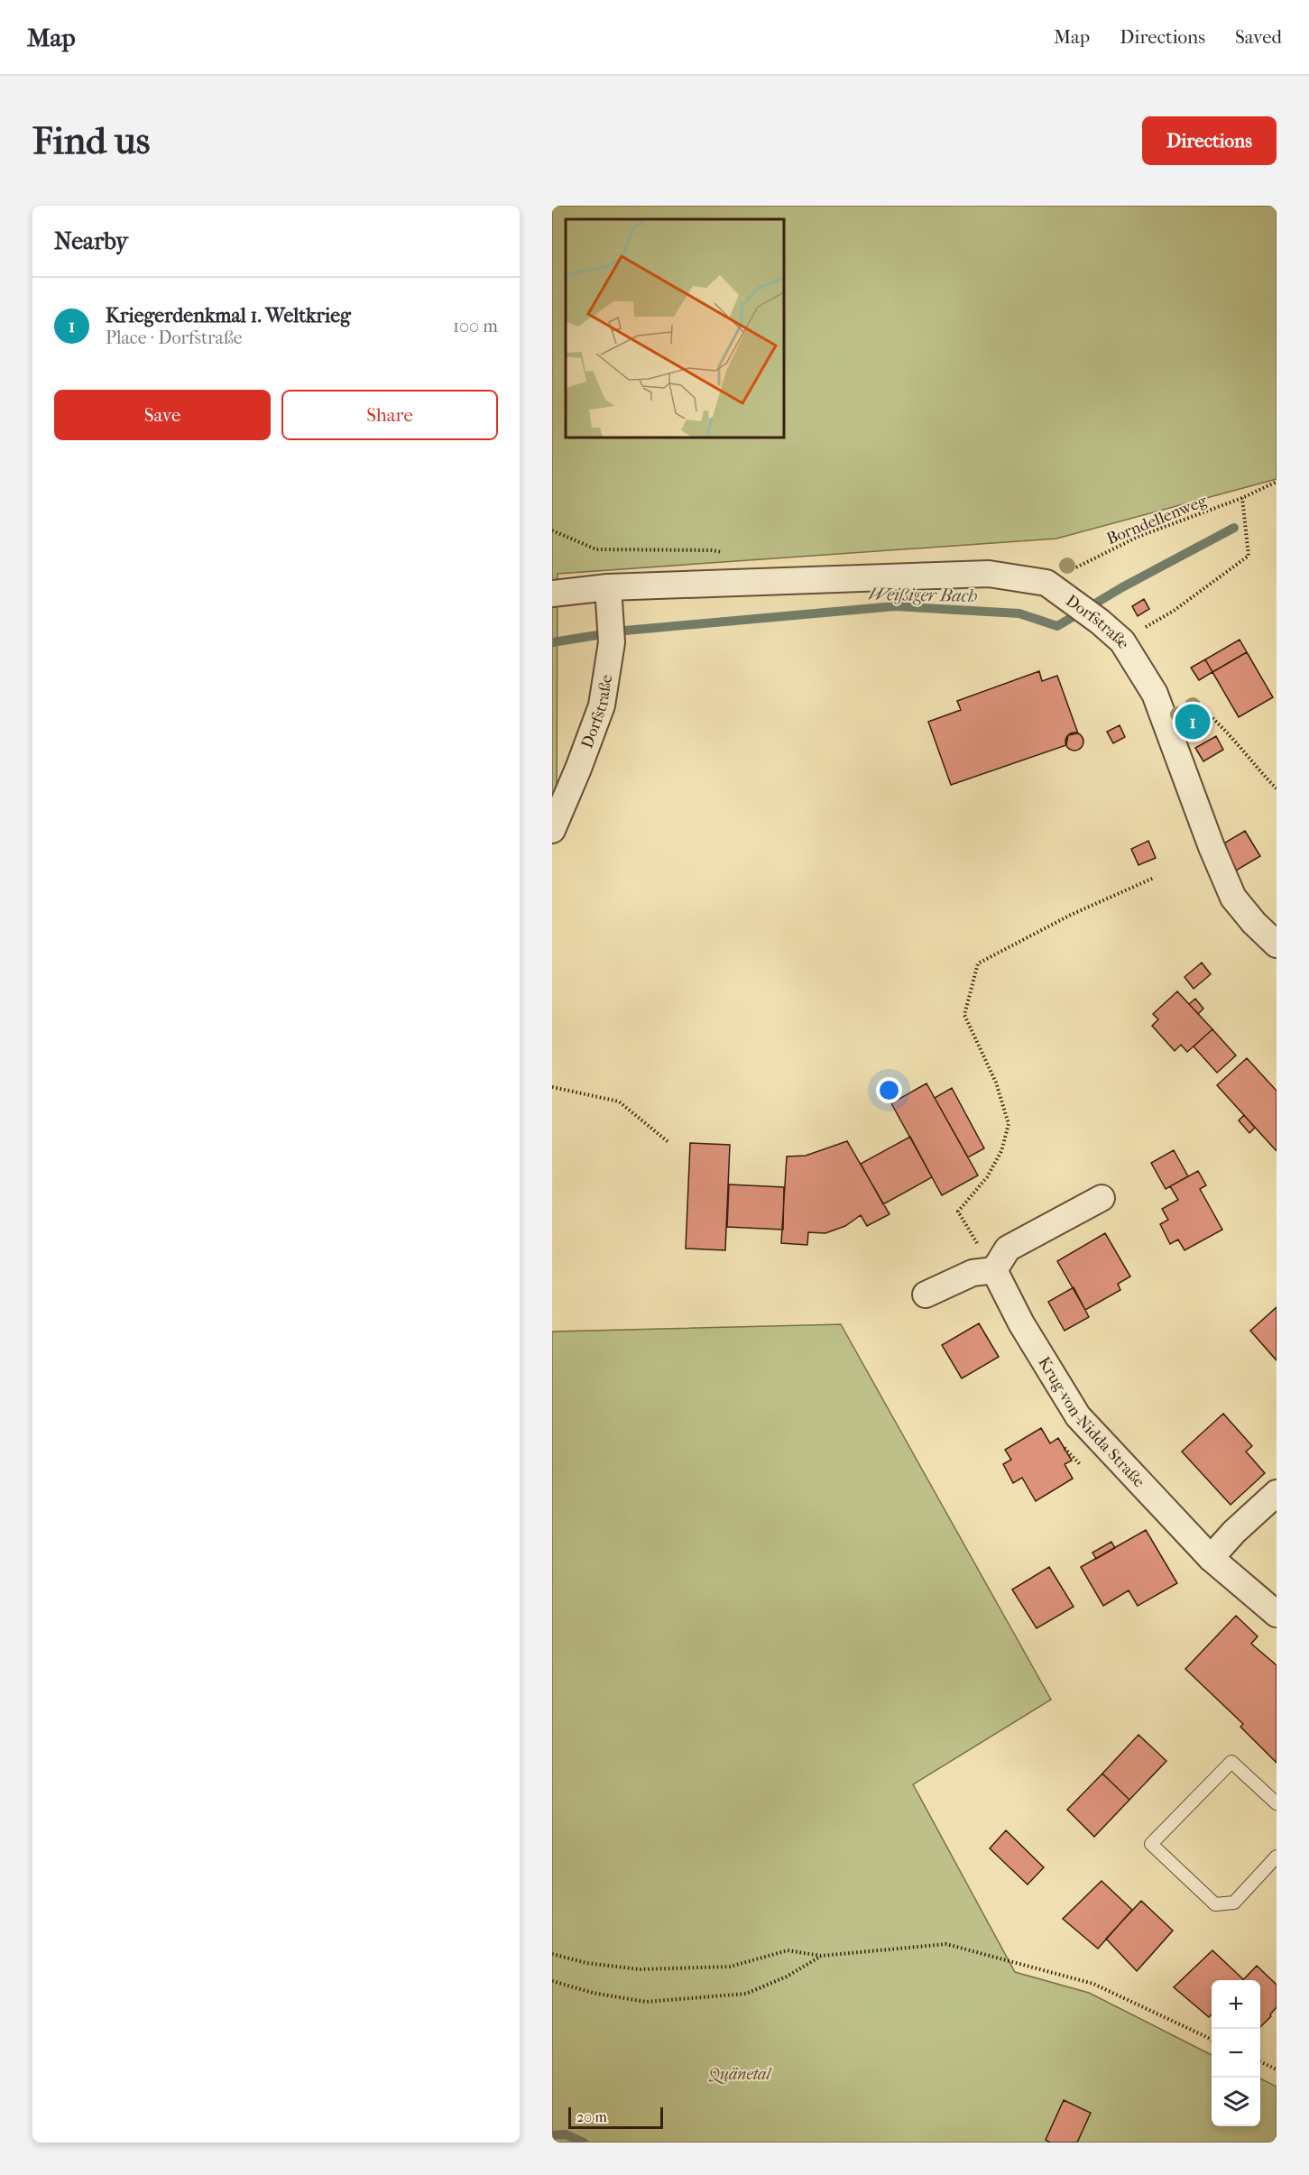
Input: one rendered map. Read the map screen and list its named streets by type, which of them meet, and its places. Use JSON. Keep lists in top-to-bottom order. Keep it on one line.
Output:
{"streets":{"street":["Dorfstraße","Krug-von-Nidda Straße"],"path":["Borndellenweg"]},"crossings":[["Borndellenweg","Dorfstraße"]],"water":["Weißiger Bach"],"parks":["Quänetal"],"scale_bar":"20 m","page":{"header":"Map","nav":["Map","Directions","Saved"],"buttons":["Directions",["Save","Share"]],"title":"Find us","heading":"Nearby","list":[{"mark":"1","name":"Kriegerdenkmal 1. Weltkrieg","note":"Place · Dorfstraße","value":"100 m"}],"pins":"1","map_buttons":["+","−"],"scale":"20 m"}}
